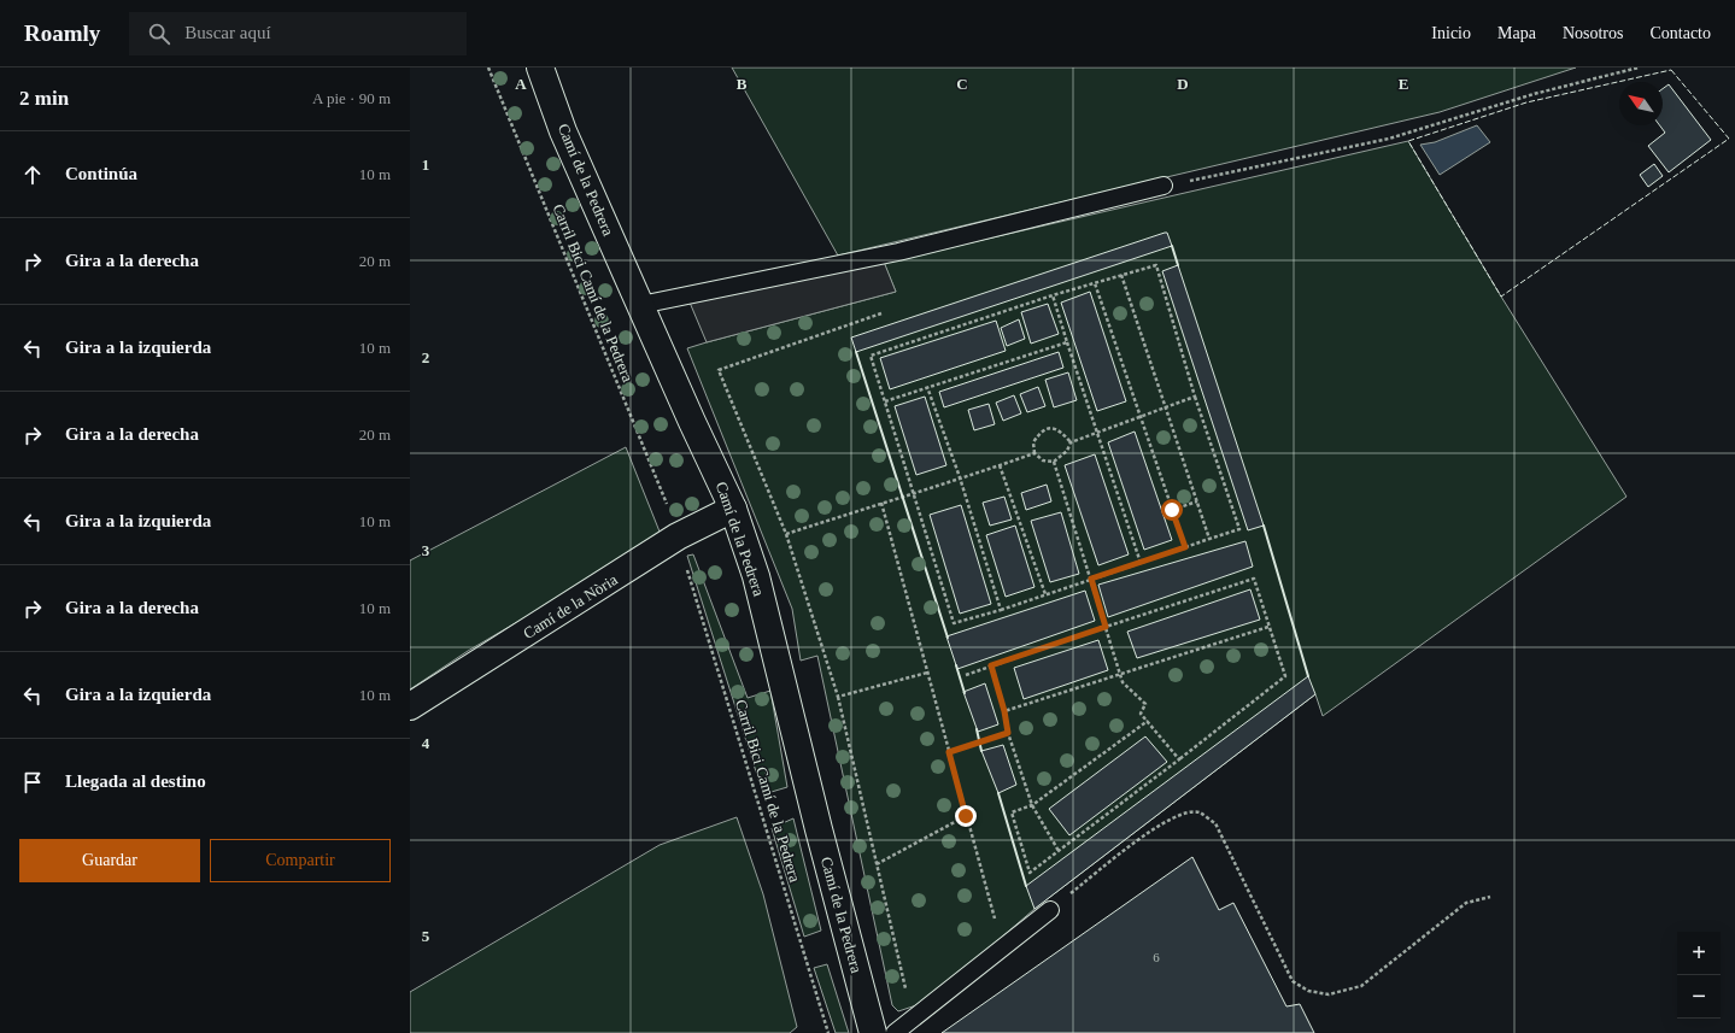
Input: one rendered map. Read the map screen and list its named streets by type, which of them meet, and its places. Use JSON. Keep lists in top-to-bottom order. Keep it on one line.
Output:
{"streets":{"street":["Camí de la Pedrera","Camí de la Nòria"],"path":["Carril Bici Camí de la Pedrera"]},"crossings":[["Camí de la Pedrera","Camí de la Nòria"]],"house_numbers":["6"],"north":"top left","page":{"header":"Roamly","search":"Buscar aquí","nav":["Inicio","Mapa","Nosotros","Contacto"],"heading":["2 min","A pie · 90 m"],"list":[["Continúa","10 m"],["Gira a la derecha","20 m"],["Gira a la izquierda","10 m"],["Gira a la derecha","20 m"],["Gira a la izquierda","10 m"],["Gira a la derecha","10 m"],["Gira a la izquierda","10 m"],"Llegada al destino"],"buttons":["Guardar","Compartir"],"map_buttons":["+","−"]},"grid":{"columns":["A","B","C","D","E"],"rows":["1","2","3","4","5"]}}
